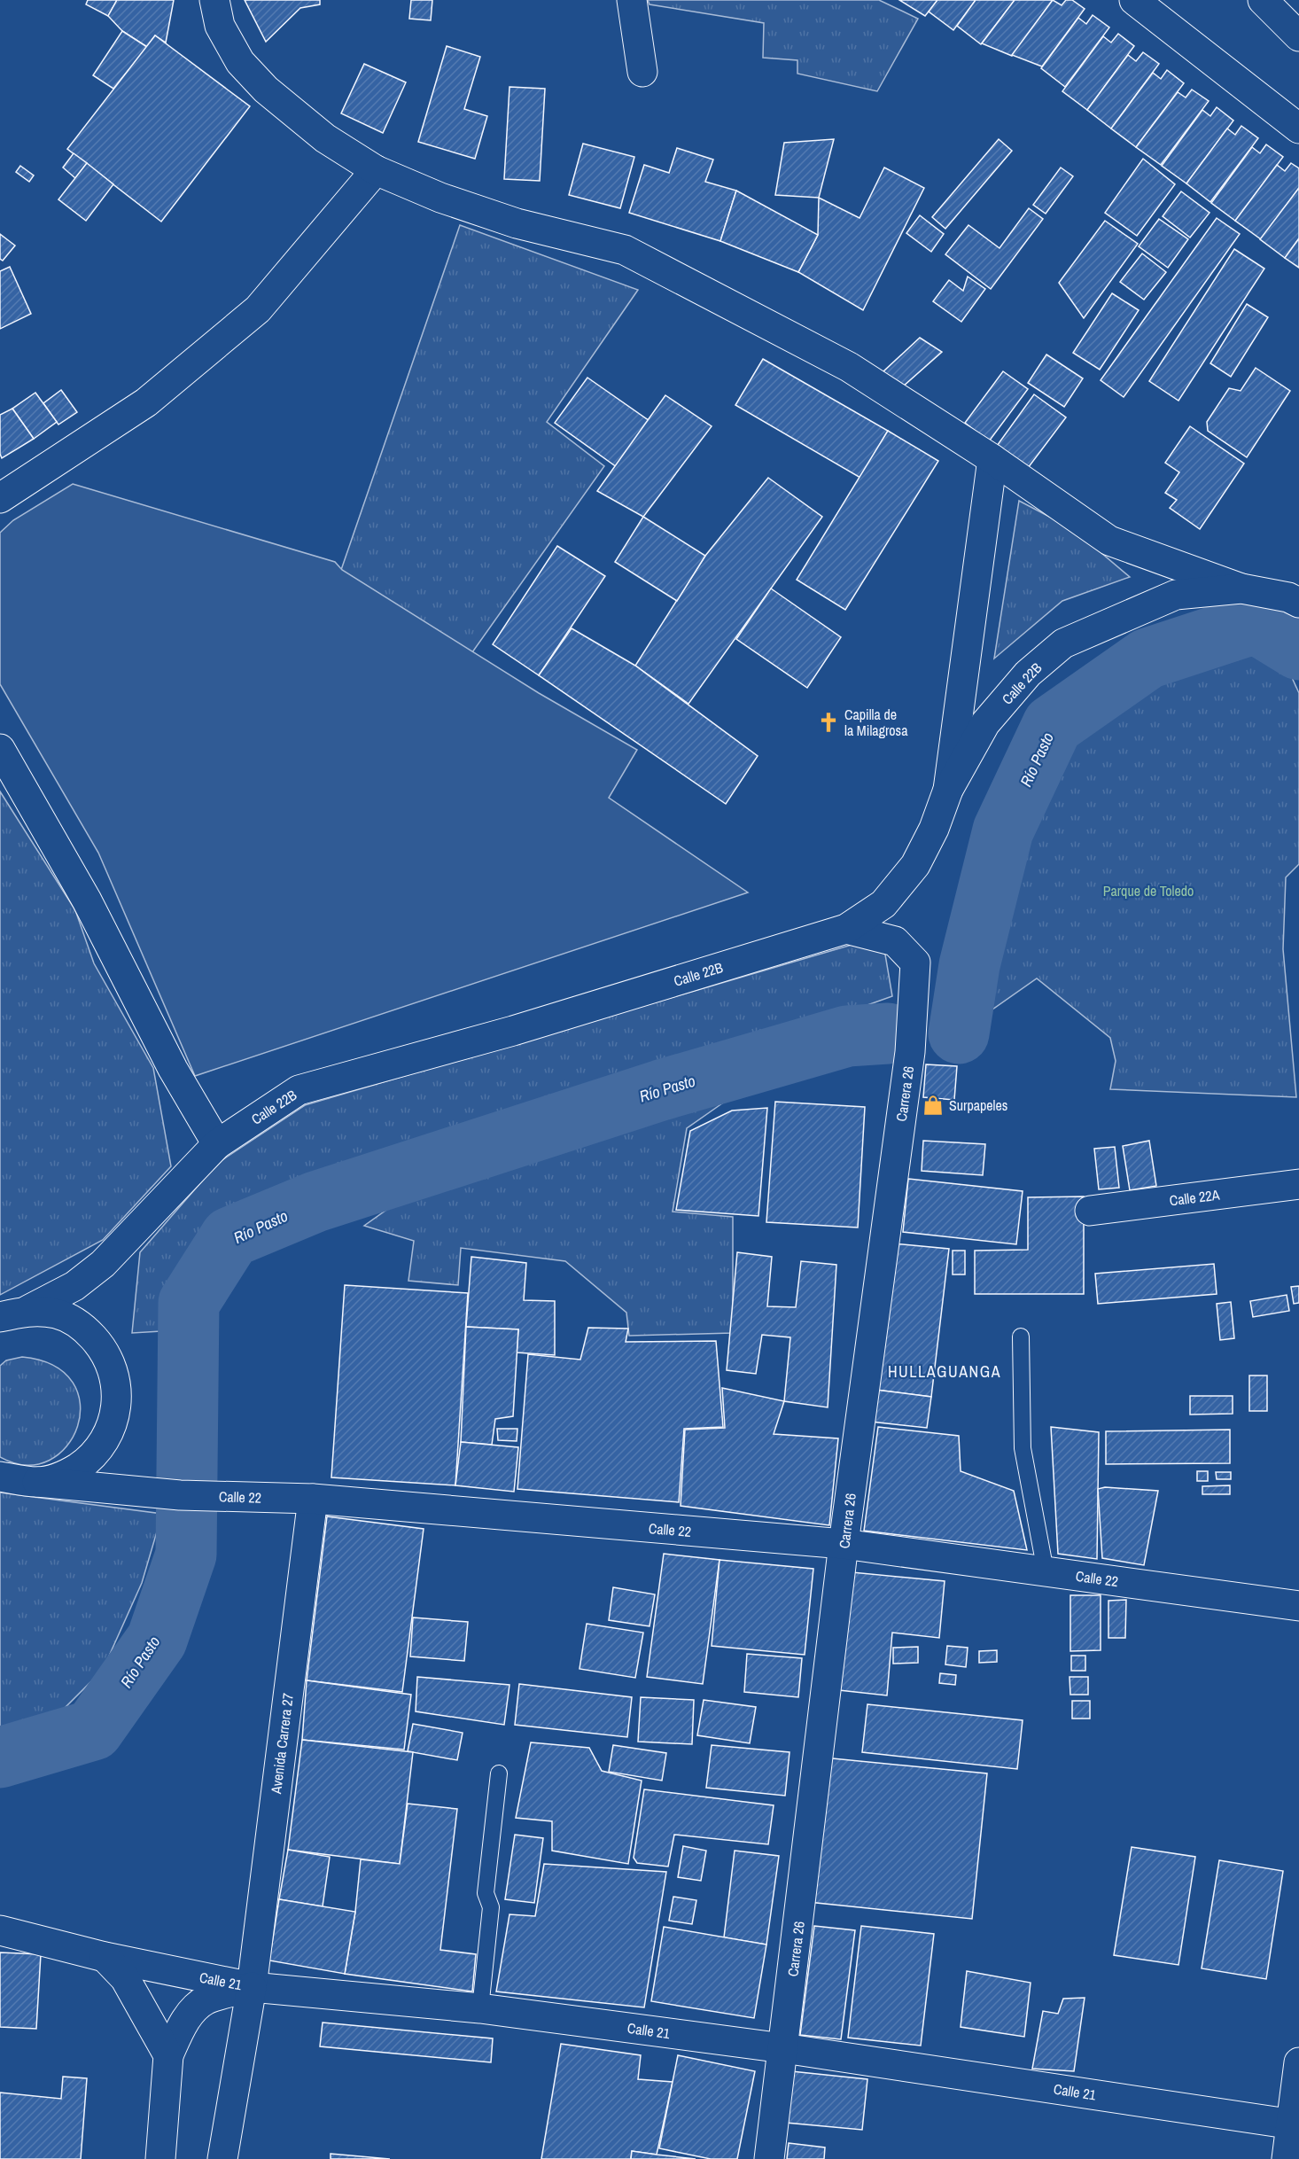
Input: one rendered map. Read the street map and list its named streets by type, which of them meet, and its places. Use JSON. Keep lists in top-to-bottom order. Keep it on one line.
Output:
{"streets":{"street":["Calle 22B","Carrera 26","Calle 22A","Calle 22","Avenida Carrera 27","Calle 21"]},"crossings":[["Calle 22B","Carrera 26"],["Carrera 26","Calle 22"],["Carrera 26","Calle 21"],["Calle 22","Avenida Carrera 27"],["Avenida Carrera 27","Calle 21"]],"districts":["HULLAGUANGA"],"water":["Río Pasto"],"parks":["Parque de Toledo"],"places":{"church":["Capilla de la Milagrosa"],"shop":["Surpapeles"]}}
